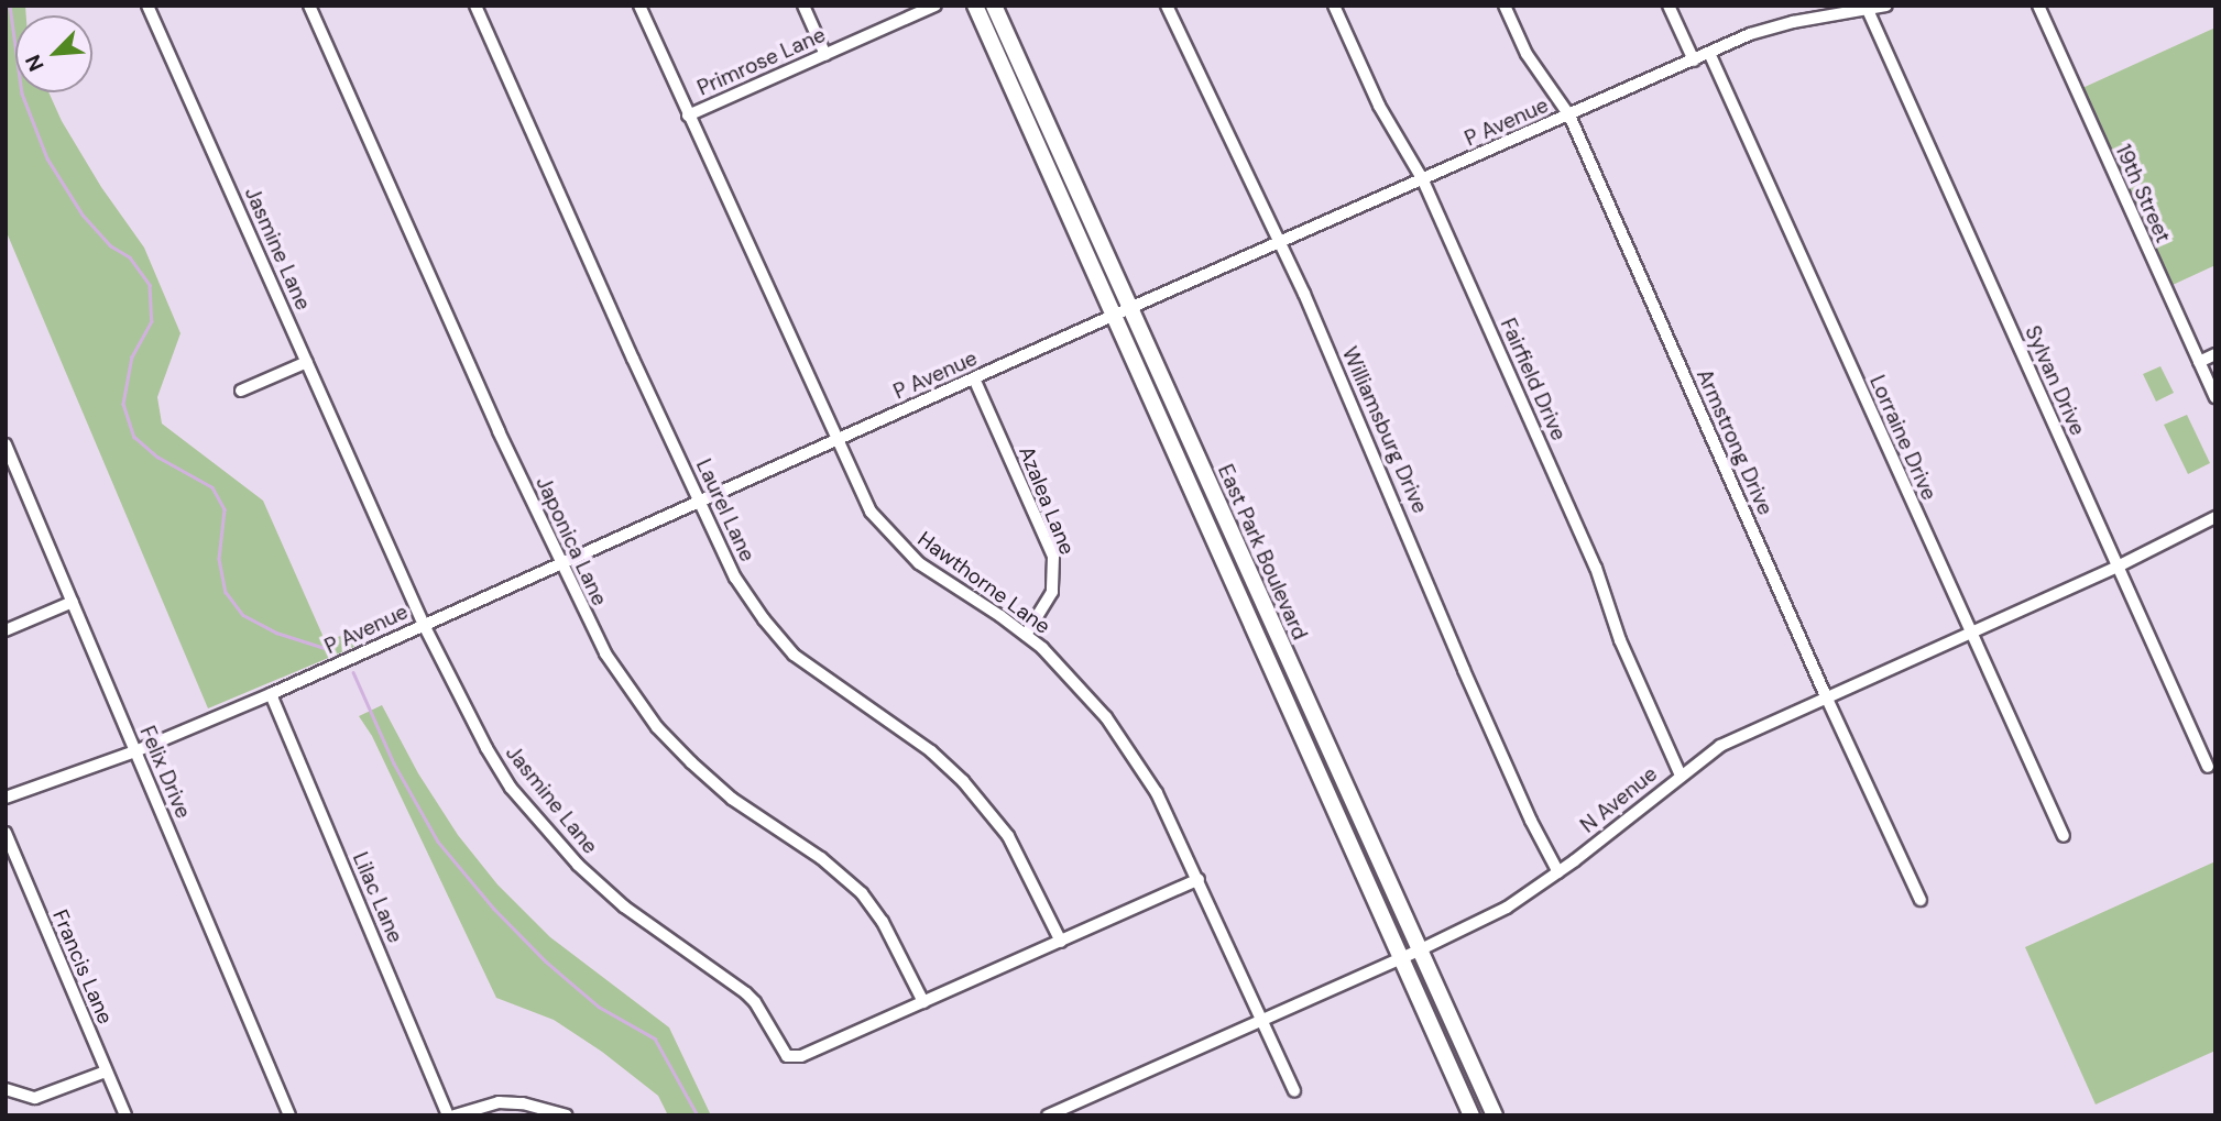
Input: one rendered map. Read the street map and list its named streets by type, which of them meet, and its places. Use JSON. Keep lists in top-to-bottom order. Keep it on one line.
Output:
{"streets":{"main road":["East Park Boulevard"],"street":["Primrose Lane","P Avenue","19th Street","Jasmine Lane","Fairfield Drive","Sylvan Drive","Williamsburg Drive","Lorraine Drive","Armstrong Drive","Azalea Lane","Laurel Lane","Japonica Lane","Hawthorne Lane","Felix Drive","N Avenue","Lilac Lane","Francis Lane"]},"crossings":[["Primrose Lane","Hawthorne Lane"],["P Avenue","Jasmine Lane"],["P Avenue","Fairfield Drive"],["P Avenue","Sylvan Drive"],["P Avenue","Williamsburg Drive"],["P Avenue","Lorraine Drive"],["P Avenue","Armstrong Drive"],["P Avenue","Azalea Lane"],["P Avenue","Laurel Lane"],["P Avenue","Japonica Lane"],["P Avenue","East Park Boulevard"],["P Avenue","Hawthorne Lane"],["P Avenue","Felix Drive"],["P Avenue","Lilac Lane"],["Jasmine Lane","Laurel Lane"],["Jasmine Lane","Japonica Lane"],["Jasmine Lane","Hawthorne Lane"],["Fairfield Drive","N Avenue"],["Sylvan Drive","N Avenue"],["Williamsburg Drive","N Avenue"],["Lorraine Drive","N Avenue"],["Armstrong Drive","N Avenue"],["Azalea Lane","Hawthorne Lane"],["East Park Boulevard","N Avenue"],["Hawthorne Lane","N Avenue"]],"north":"bottom left"}
